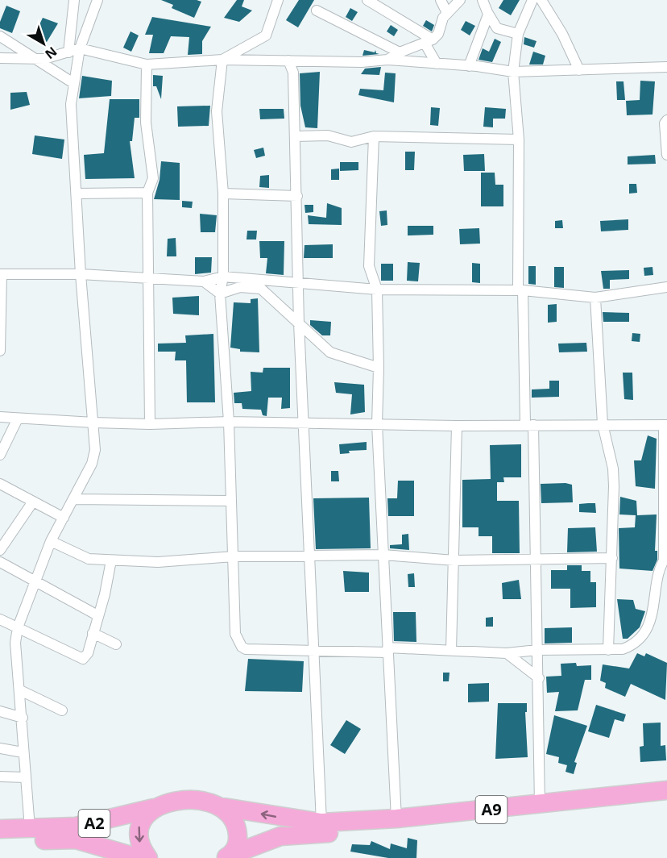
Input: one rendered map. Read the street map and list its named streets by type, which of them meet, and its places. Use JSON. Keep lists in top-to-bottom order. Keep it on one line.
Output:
{"streets":{"highway":["A9","A2"]},"crossings":[["A9","A2"]],"north":"bottom right"}
